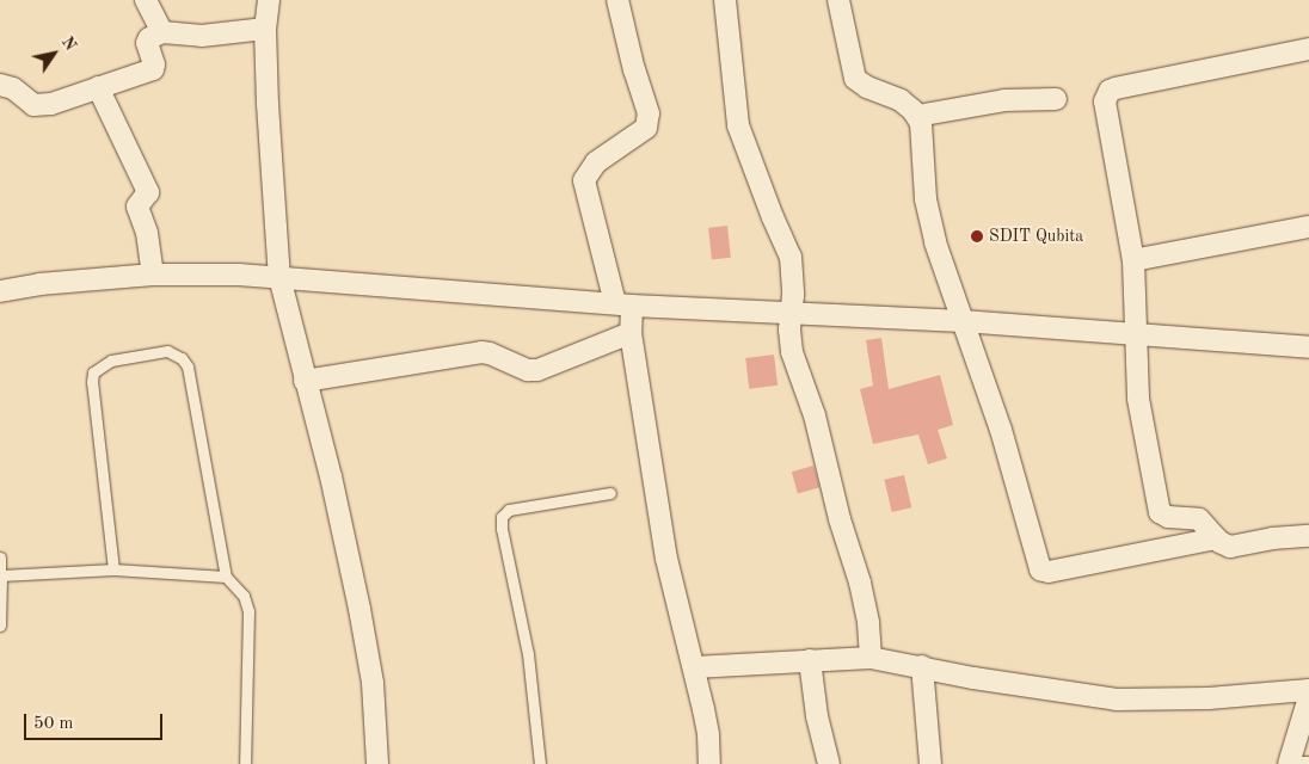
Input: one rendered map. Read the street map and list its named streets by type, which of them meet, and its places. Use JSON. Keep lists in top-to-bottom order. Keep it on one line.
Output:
{"places":["SDIT Qubita"],"scale_bar":"50 m","north":"top right"}
